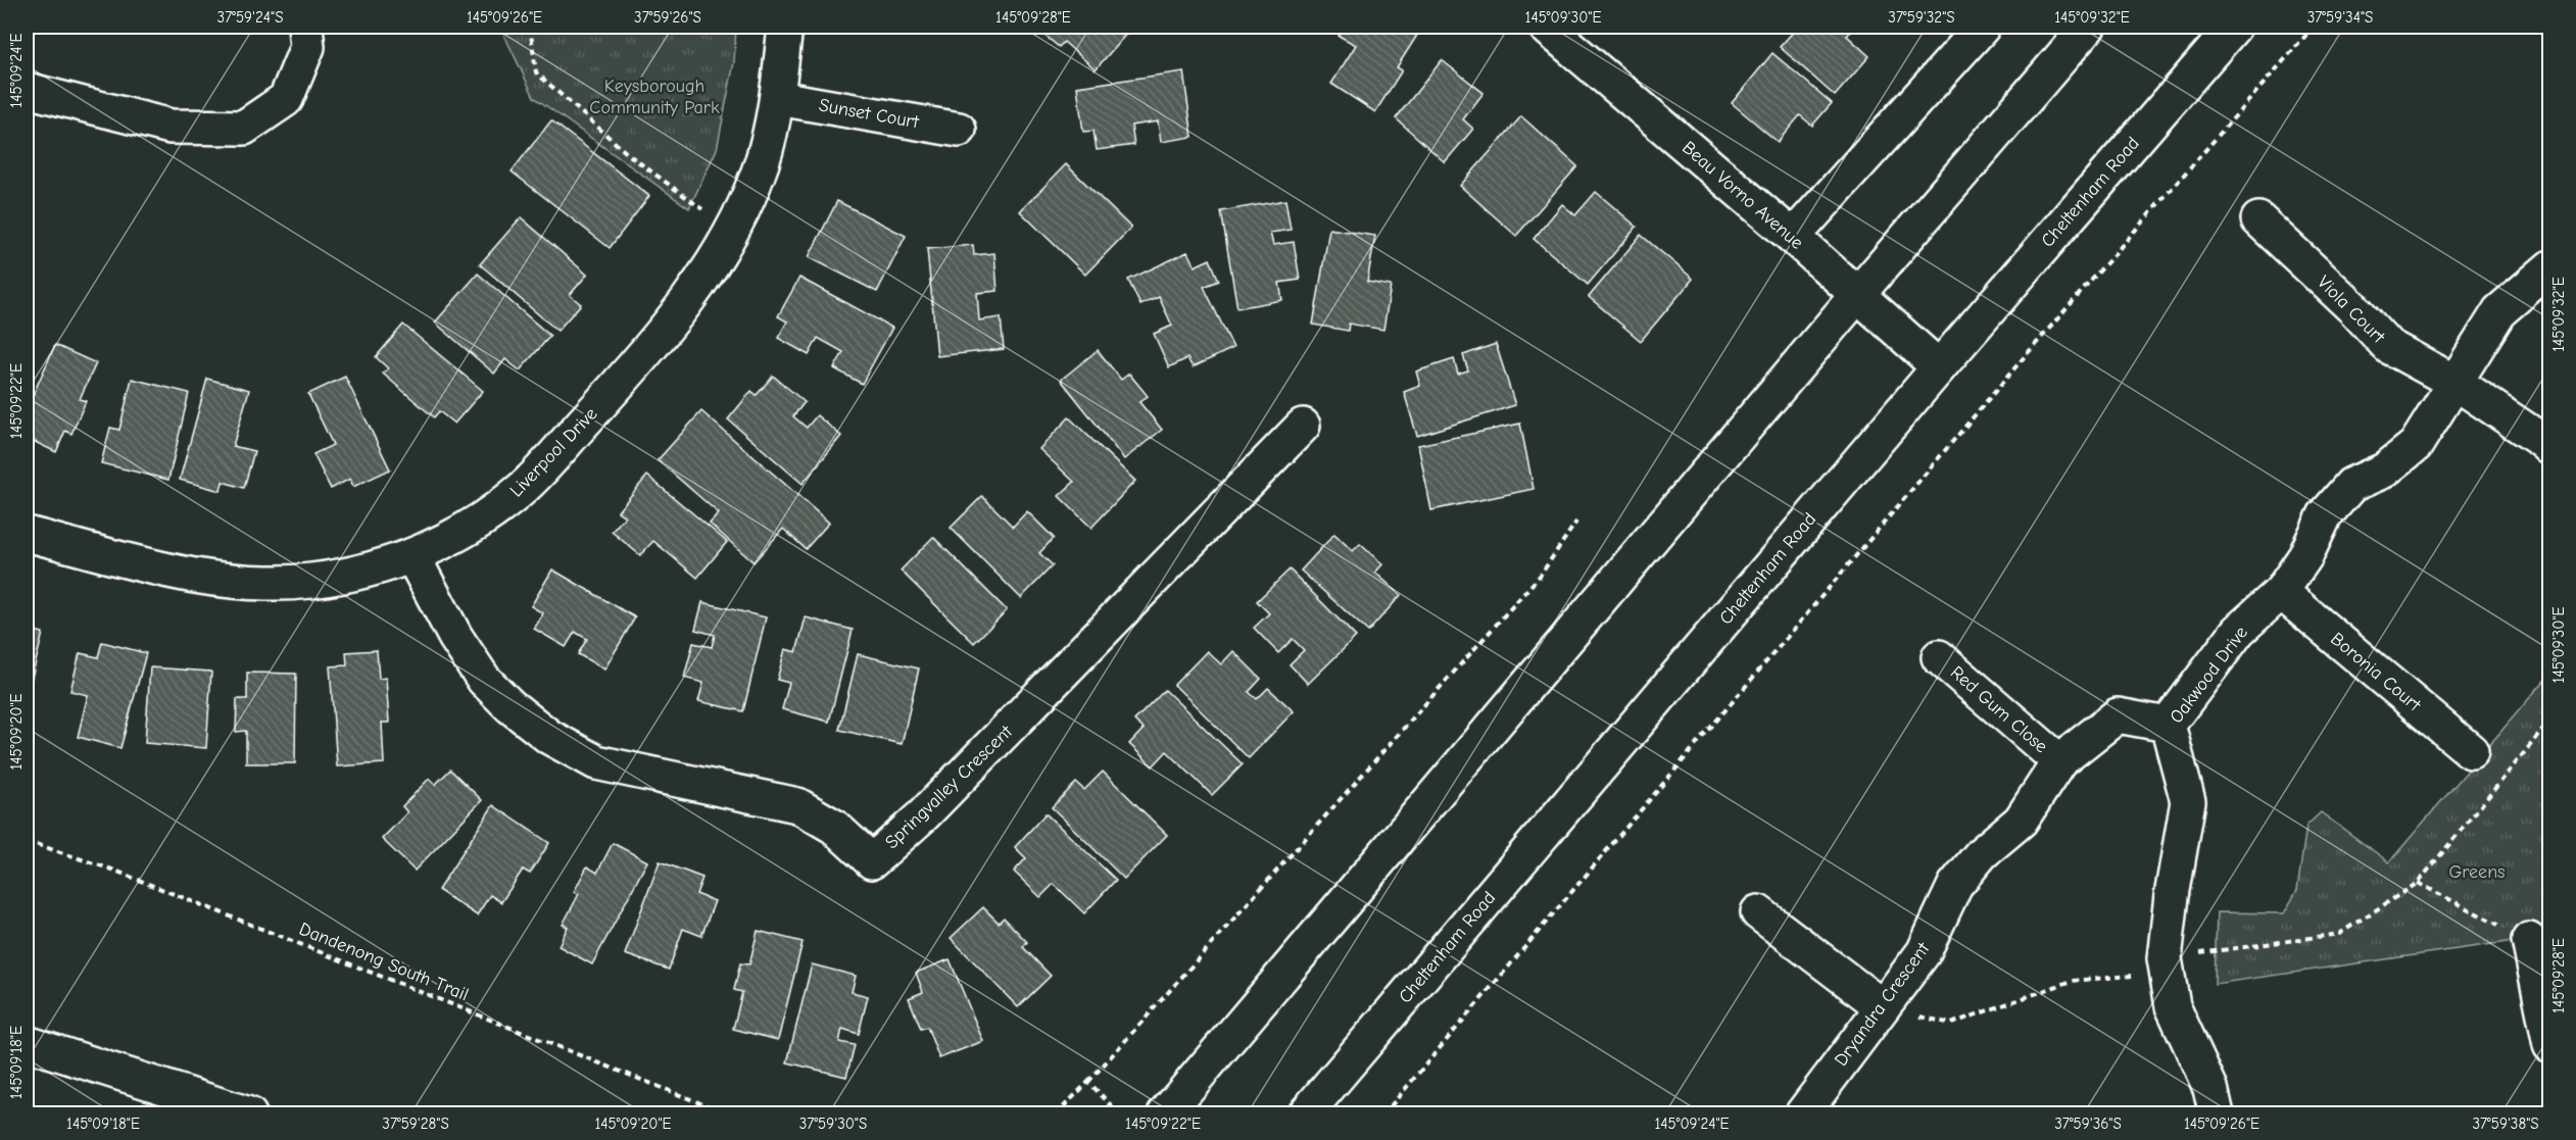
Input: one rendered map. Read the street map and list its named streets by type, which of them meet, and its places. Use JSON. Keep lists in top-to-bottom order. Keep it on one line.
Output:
{"streets":{"main road":["Sunset Court","Cheltenham Road","Beau Vorno Avenue","Viola Court","Liverpool Drive","Boronia Court","Oakwood Drive","Red Gum Close","Springvalley Crescent","Dryandra Crescent"],"path":["Dandenong South Trail"]},"crossings":[["Sunset Court","Liverpool Drive"],["Cheltenham Road","Beau Vorno Avenue"],["Viola Court","Oakwood Drive"],["Liverpool Drive","Springvalley Crescent"],["Boronia Court","Oakwood Drive"],["Oakwood Drive","Dryandra Crescent"],["Red Gum Close","Dryandra Crescent"]],"parks":["Keysborough Community Park","Greens"],"coordinates":["37°59'24\"S","145°09'26\"E","37°59'26\"S","145°09'28\"E","145°09'30\"E","37°59'32\"S","145°09'32\"E","37°59'34\"S","145°09'24\"E","145°09'22\"E","145°09'20\"E","145°09'18\"E","37°59'28\"S","37°59'30\"S","37°59'36\"S","37°59'38\"S"]}
